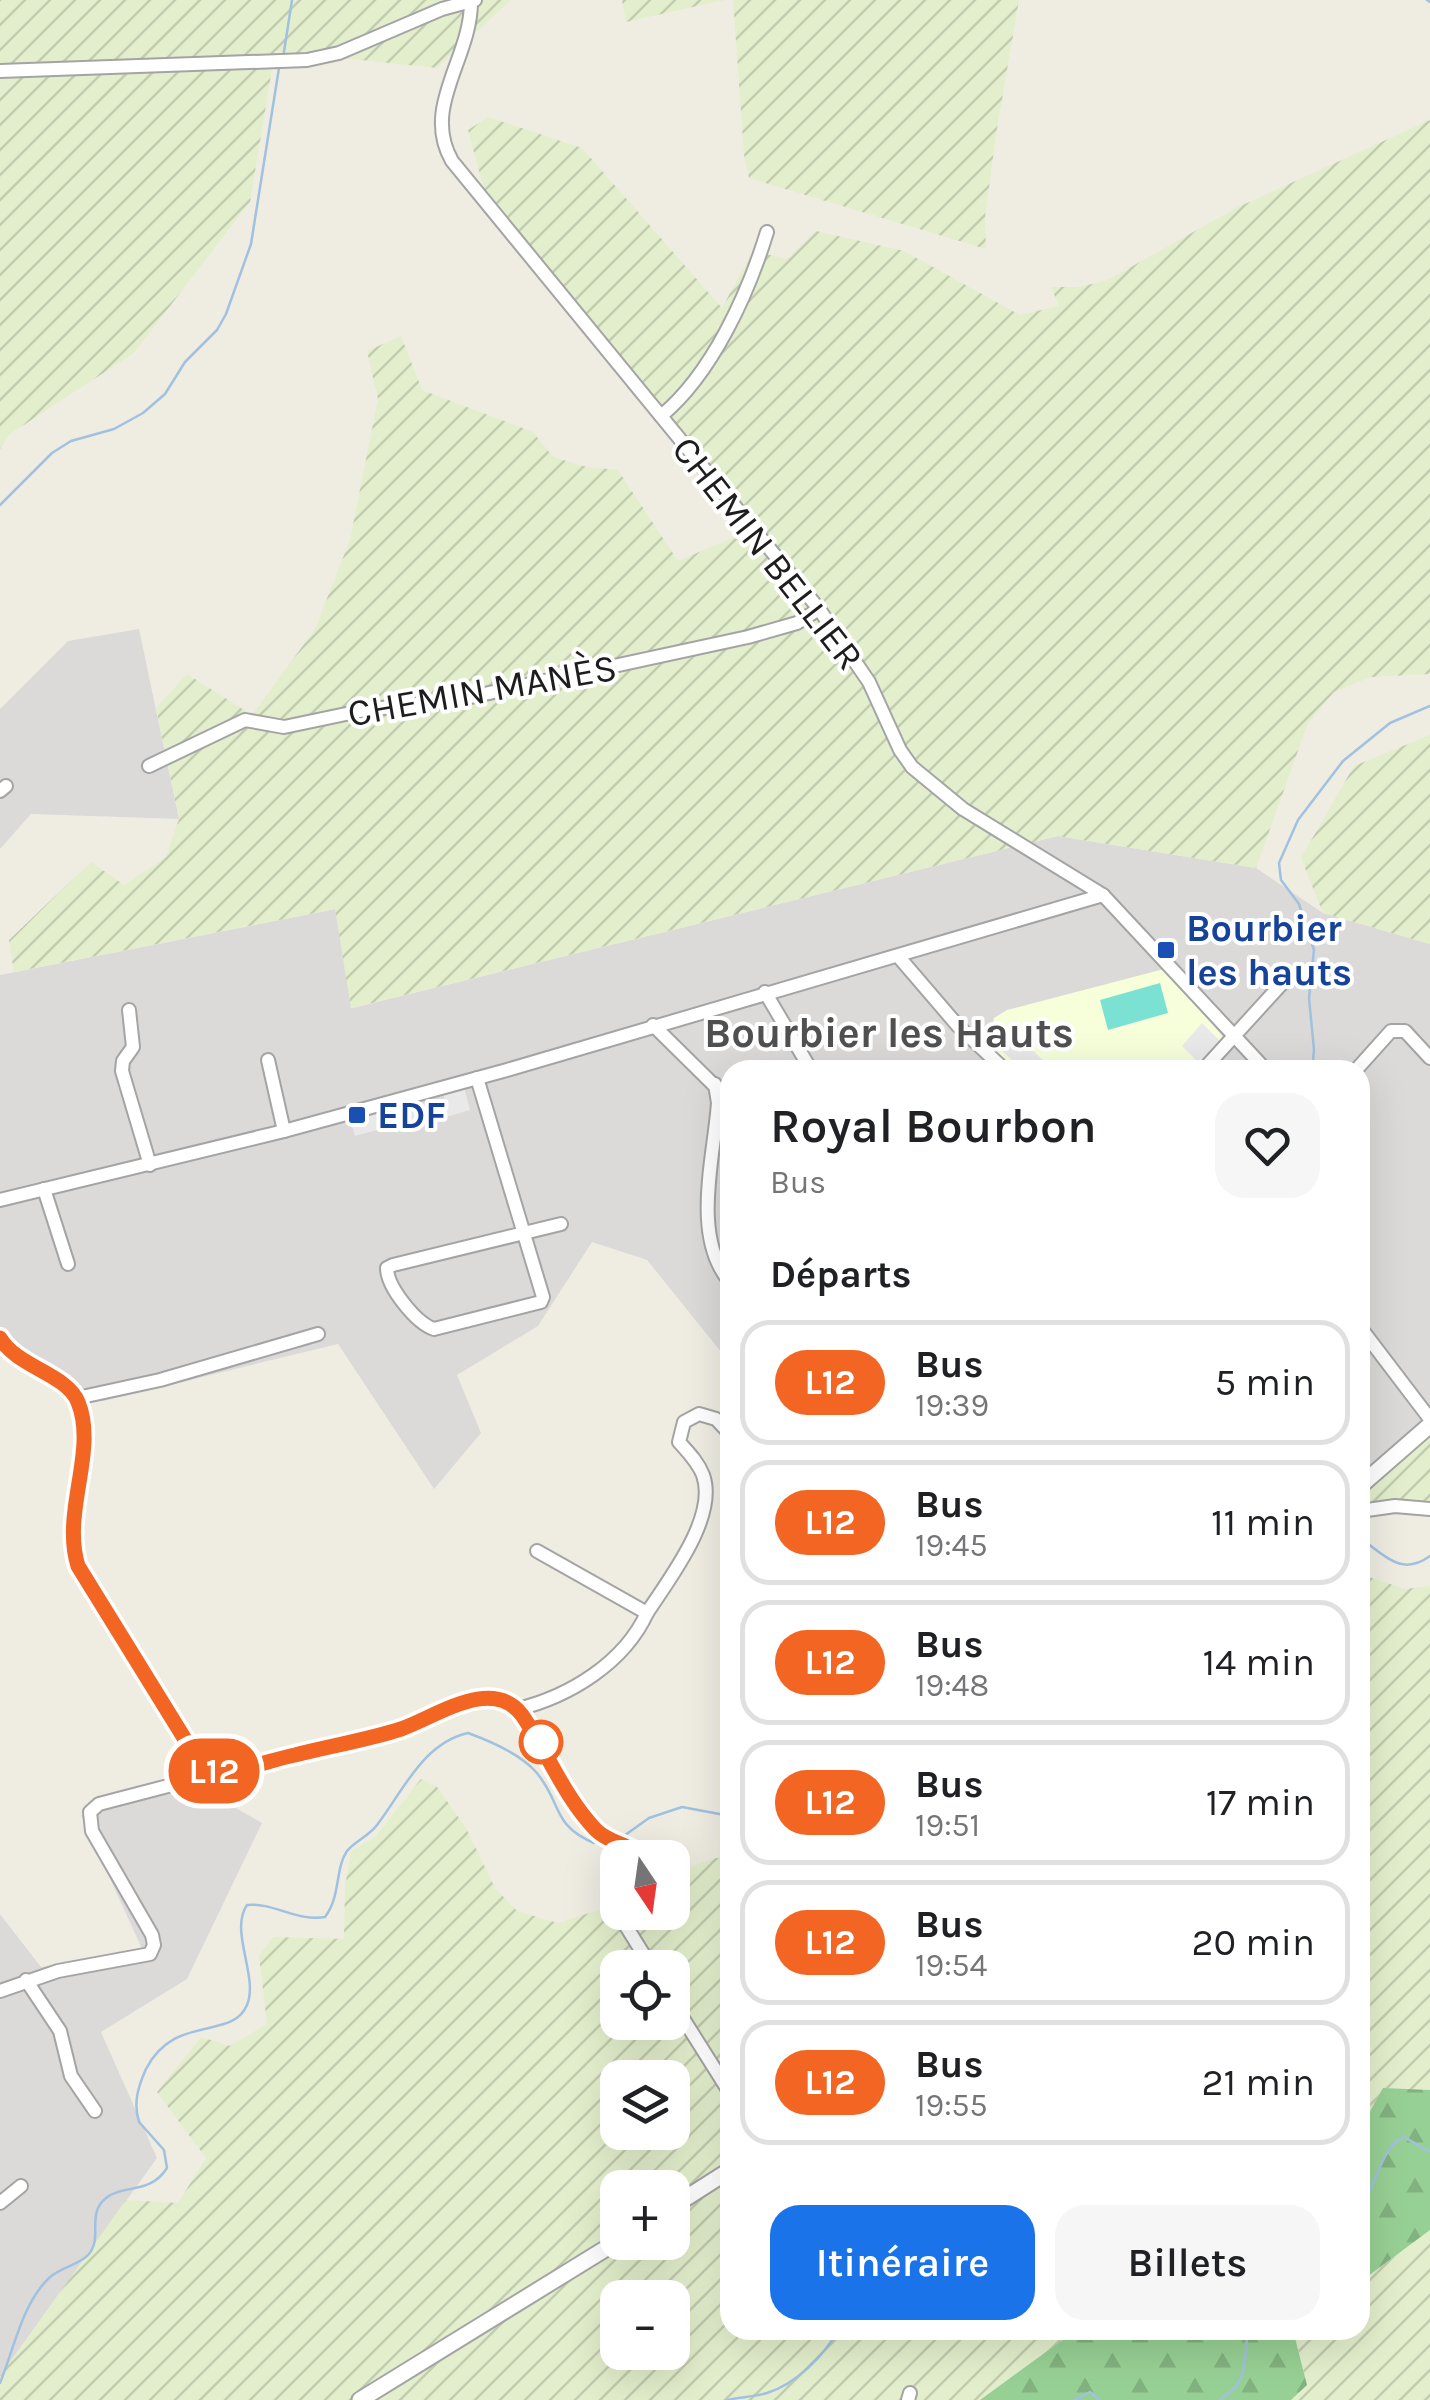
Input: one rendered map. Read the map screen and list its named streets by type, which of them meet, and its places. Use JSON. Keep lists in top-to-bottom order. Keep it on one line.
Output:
{"streets":{"street":["CHEMIN BELLIER","CHEMIN MANÈS"]},"crossings":[["CHEMIN BELLIER","CHEMIN MANÈS"]],"districts":["Bourbier les Hauts"],"places":{"transit":["Bourbier les hauts","EDF"]},"lines":["bus line L12"],"north":"bottom","page":{"on_map":"L12","heading":[["Royal Bourbon","Bus"],"Départs"],"list":[{"mark":"L12","name":"Bus","note":"19:39","value":"5 min"},{"mark":"L12","name":"Bus","note":"19:45","value":"11 min"},{"mark":"L12","name":"Bus","note":"19:48","value":"14 min"},{"mark":"L12","name":"Bus","note":"19:51","value":"17 min"},{"mark":"L12","name":"Bus","note":"19:54","value":"20 min"},{"mark":"L12","name":"Bus","note":"19:55","value":"21 min"}],"map_buttons":["+","−"],"buttons":["Itinéraire","Billets"]}}
